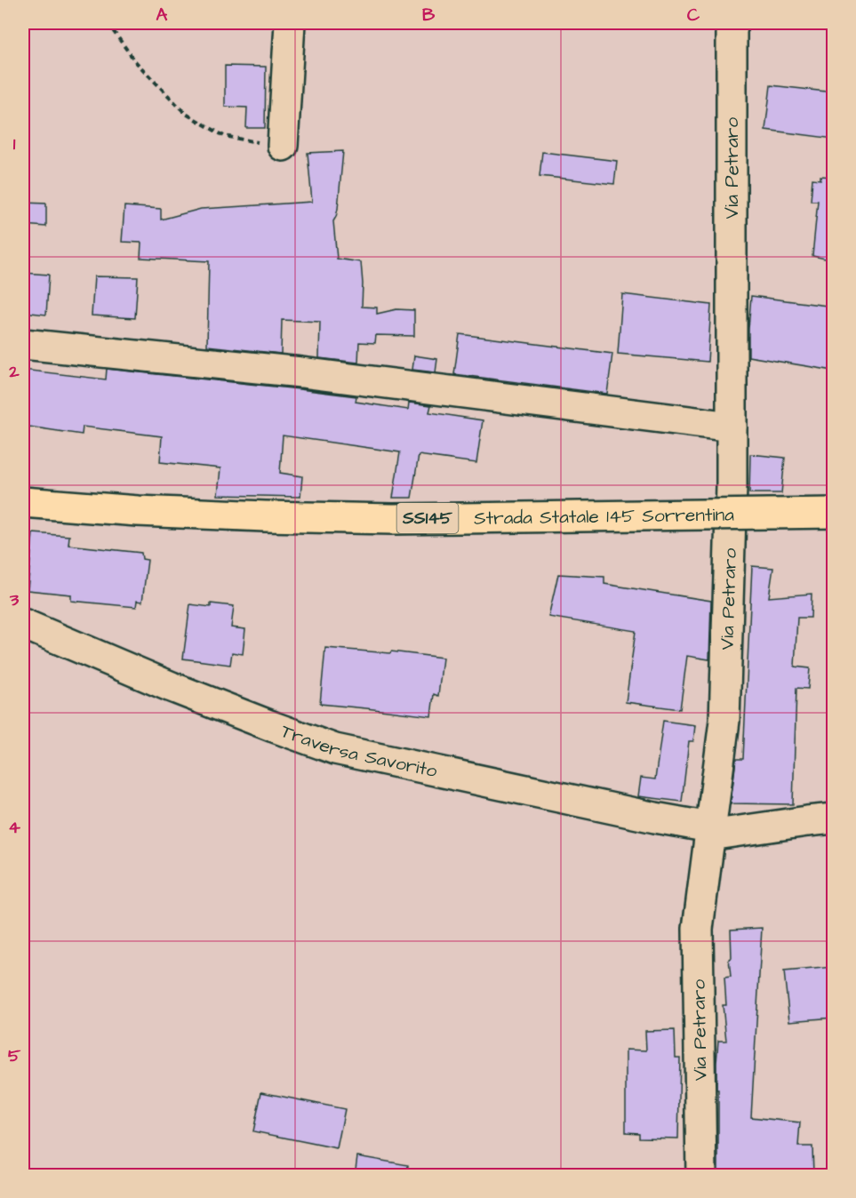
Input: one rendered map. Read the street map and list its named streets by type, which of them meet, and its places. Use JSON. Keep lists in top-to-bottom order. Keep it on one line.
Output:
{"streets":{"highway":["Strada Statale 145 Sorrentina","SS145"],"street":["Via Petraro","Traversa Savorito"]},"crossings":[["Via Petraro","Traversa Savorito"]],"grid":{"columns":["A","B","C"],"rows":["1","2","3","4","5"]}}
